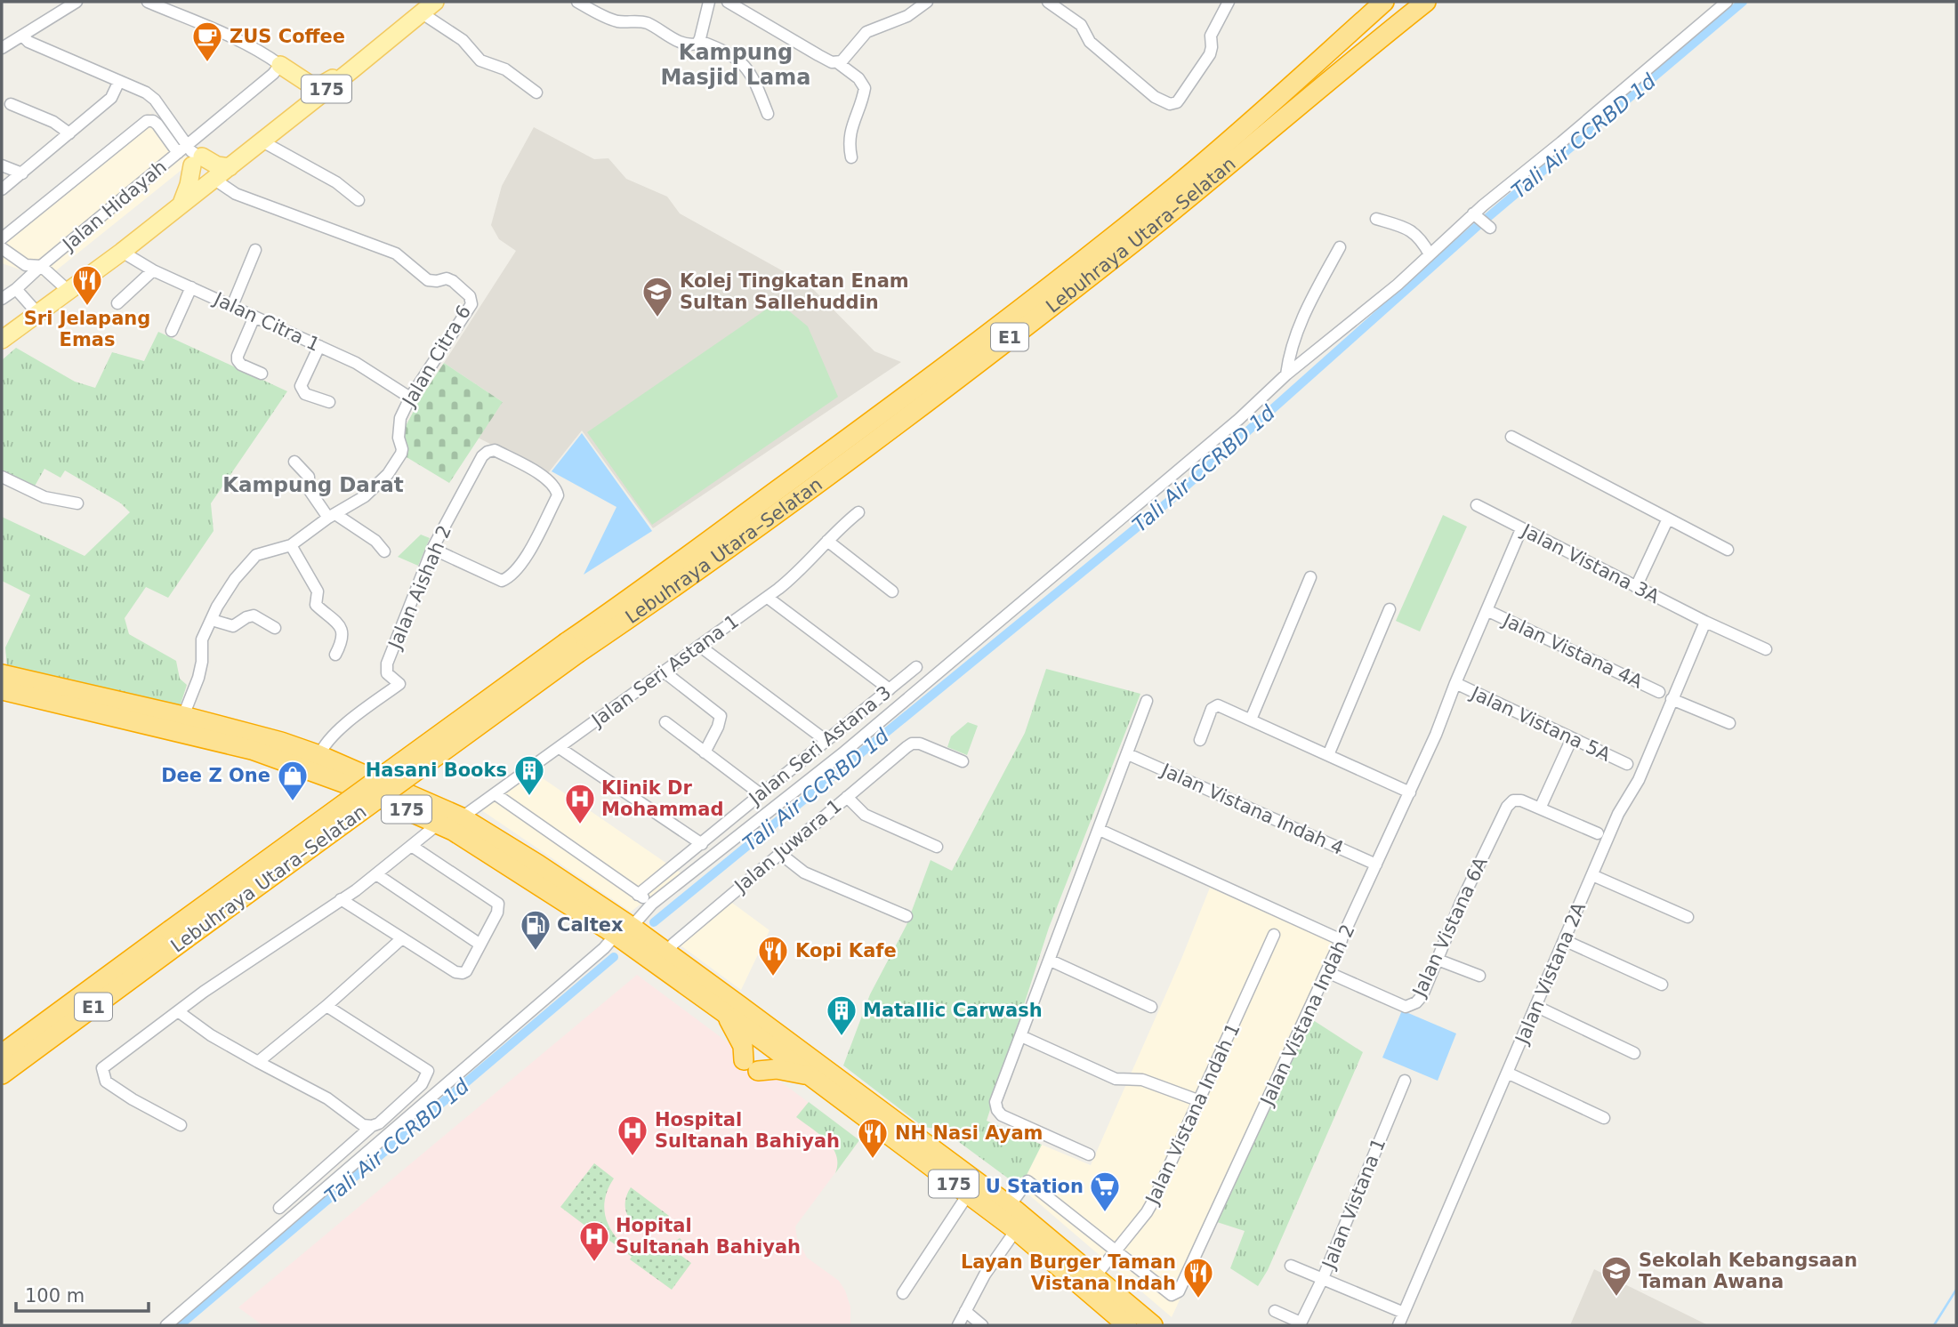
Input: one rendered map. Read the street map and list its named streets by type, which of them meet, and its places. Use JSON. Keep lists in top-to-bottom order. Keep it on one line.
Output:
{"streets":{"highway":["175","Lebuhraya Utara–Selatan","E1"],"street":["Jalan Hidayah","Jalan Citra 1","Jalan Citra 6","Jalan Vistana 3A","Jalan Aishah 2","Jalan Vistana 4A","Jalan Seri Astana 1","Jalan Vistana 5A","Jalan Seri Astana 3","Jalan Vistana Indah 4","Jalan Juwara 1","Jalan Vistana 6A","Jalan Vistana 2A","Jalan Vistana Indah 2","Jalan Vistana Indah 1","Jalan Vistana 1"]},"crossings":[["175","Jalan Citra 1"],["175","Jalan Citra 6"],["175","Jalan Aishah 2"],["175","Jalan Seri Astana 1"],["175","Jalan Juwara 1"],["175","Jalan Vistana Indah 1"],["Jalan Citra 1","Jalan Citra 6"],["Jalan Vistana 3A","Jalan Vistana 2A"],["Jalan Vistana 3A","Jalan Vistana Indah 2"],["Jalan Vistana 4A","Jalan Vistana Indah 2"],["Jalan Vistana 5A","Jalan Vistana Indah 2"],["Jalan Vistana Indah 4","Jalan Vistana Indah 2"],["Jalan Vistana 6A","Jalan Vistana Indah 2"],["Jalan Vistana Indah 2","Jalan Vistana Indah 1"]],"districts":["Kampung Masjid Lama","Kampung Darat"],"water":["Tali Air CCRBD 1d"],"places":{"cafe":["ZUS Coffee"],"restaurant":["Sri Jelapang Emas","Kopi Kafe","NH Nasi Ayam","Layan Burger Taman Vistana Indah"],"school or university":["Kolej Tingkatan Enam Sultan Sallehuddin","Sekolah Kebangsaan Taman Awana"],"building":["Hasani Books","Matallic Carwash"],"shop":["Dee Z One"],"hospital":["Klinik Dr Mohammad","Hospital Sultanah Bahiyah","Hopital Sultanah Bahiyah"],"fuel station":["Caltex"],"supermarket":["U Station"]},"scale_bar":"100 m"}
